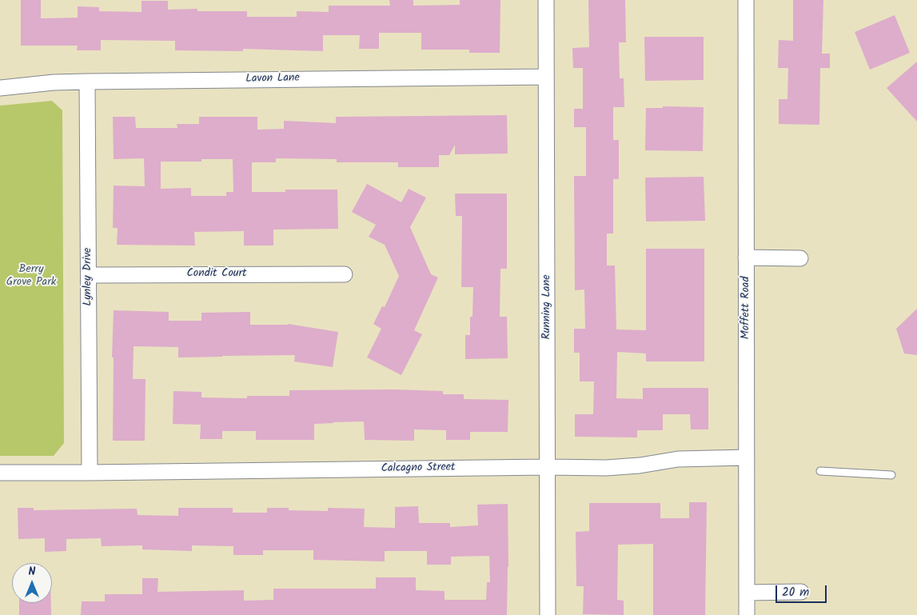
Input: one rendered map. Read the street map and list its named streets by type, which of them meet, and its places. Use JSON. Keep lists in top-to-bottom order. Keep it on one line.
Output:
{"streets":{"street":["Lavon Lane","Condit Court","Lynley Drive","Running Lane","Moffett Road","Calcagno Street"]},"crossings":[["Lavon Lane","Lynley Drive"],["Lavon Lane","Running Lane"],["Condit Court","Lynley Drive"],["Lynley Drive","Calcagno Street"],["Running Lane","Calcagno Street"],["Moffett Road","Calcagno Street"]],"parks":["Berry Grove Park"],"scale_bar":"20 m","north":"top"}
